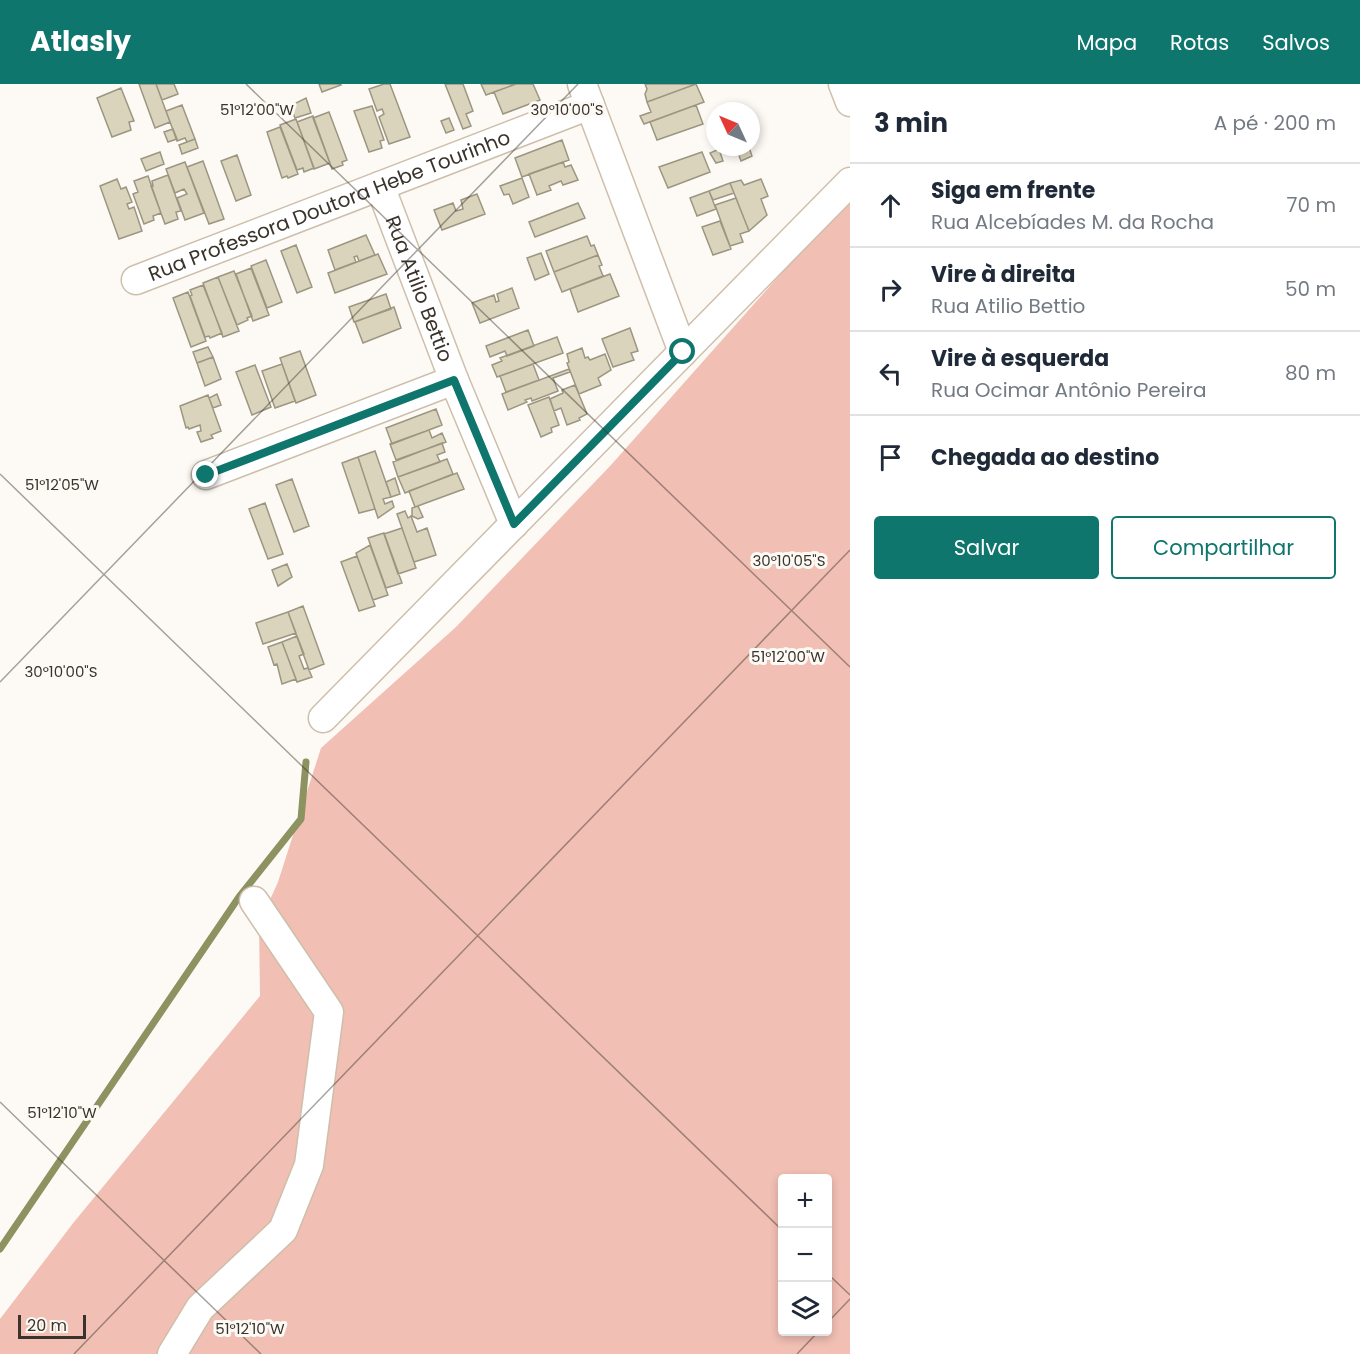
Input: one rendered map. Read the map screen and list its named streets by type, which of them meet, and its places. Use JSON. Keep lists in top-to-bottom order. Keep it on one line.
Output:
{"streets":{"street":["Rua Professora Doutora Hebe Tourinho","Rua Atilio Bettio"]},"crossings":[["Rua Professora Doutora Hebe Tourinho","Rua Atilio Bettio"]],"scale_bar":"20 m","north":"top left","page":{"header":"Atlasly","nav":["Mapa","Rotas","Salvos"],"heading":["3 min","A pé · 200 m"],"list":[["Siga em frente","Rua Alcebíades M. da Rocha","70 m"],["Vire à direita","Rua Atilio Bettio","50 m"],["Vire à esquerda","Rua Ocimar Antônio Pereira","80 m"],"Chegada ao destino"],"buttons":["Salvar","Compartilhar"],"map_buttons":["+","−"],"scale":"20 m"},"coordinates":["51°12'00\"W","30°10'00\"S","51°12'05\"W","30°10'05\"S","51°12'10\"W"]}
